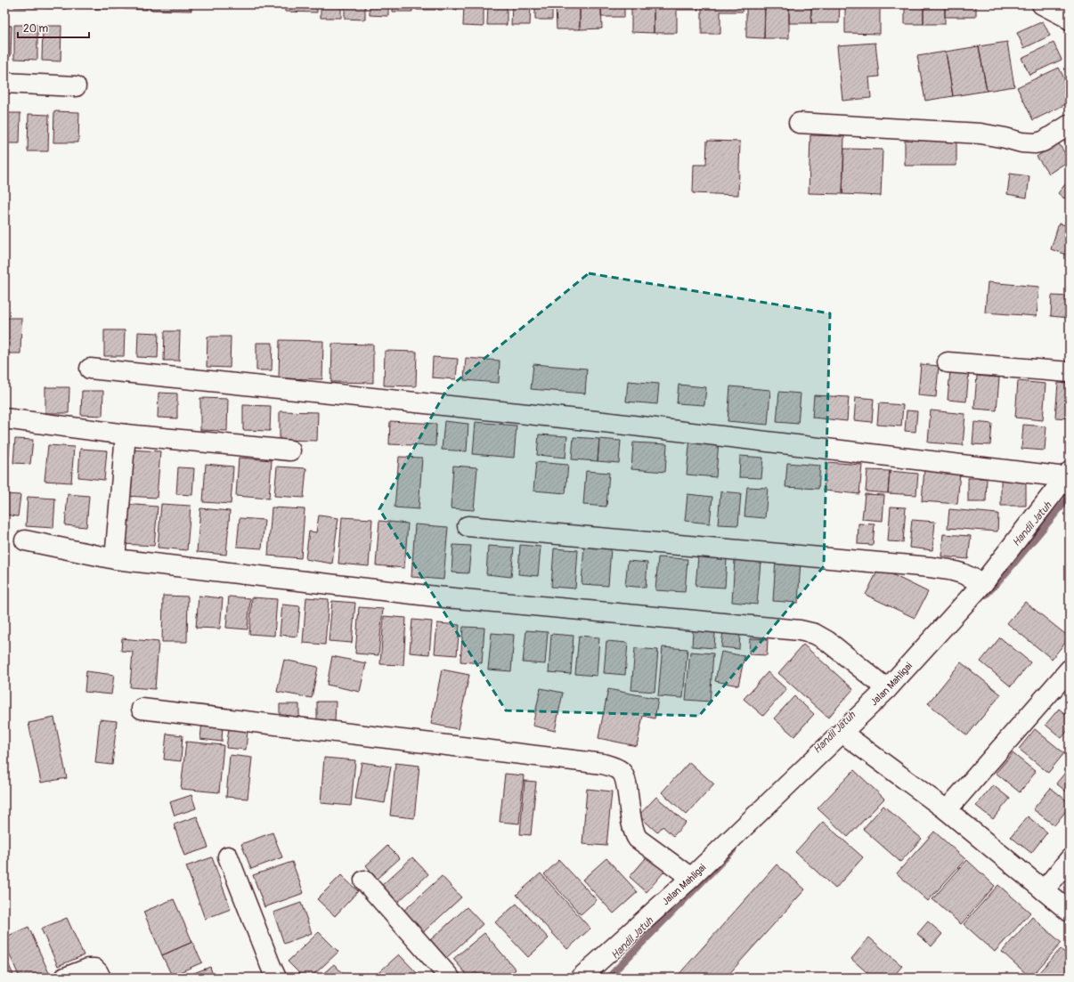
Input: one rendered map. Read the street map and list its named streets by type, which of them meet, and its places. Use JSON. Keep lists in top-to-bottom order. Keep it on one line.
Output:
{"streets":{"street":["Jalan Mahligai"]},"water":["Handil Jatuh"],"scale_bar":"20 m"}
